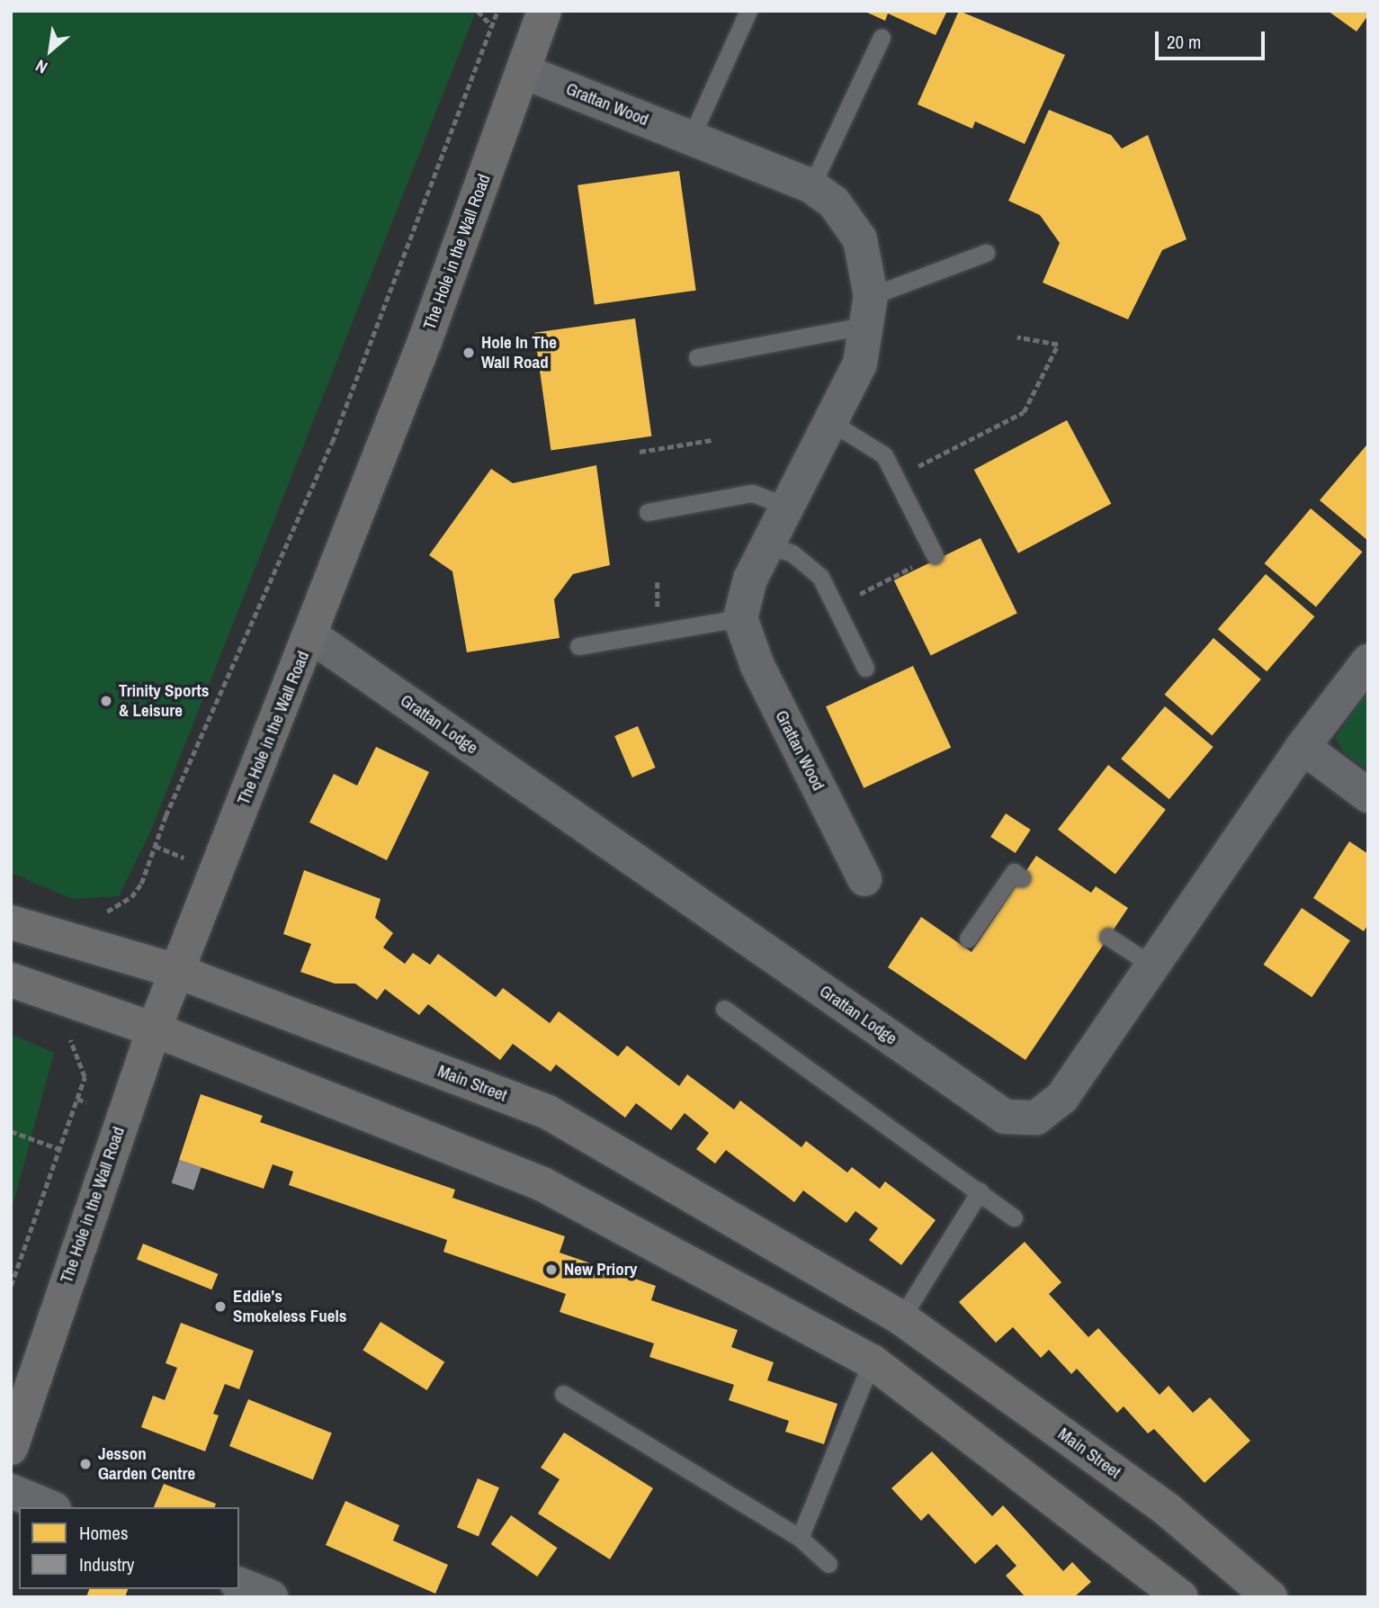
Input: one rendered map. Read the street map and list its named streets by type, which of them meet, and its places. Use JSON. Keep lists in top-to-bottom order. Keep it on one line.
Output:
{"streets":{"street":["Grattan Wood","The Hole in the Wall Road","Grattan Lodge","Main Street"]},"crossings":[["Grattan Wood","The Hole in the Wall Road"],["The Hole in the Wall Road","Grattan Lodge"],["The Hole in the Wall Road","Main Street"]],"places":["Hole In The Wall Road","Trinity Sports & Leisure","New Priory","Eddie's Smokeless Fuels","Jesson Garden Centre"],"legend":["Homes","Industry"],"scale_bar":"20 m","north":"bottom left"}
